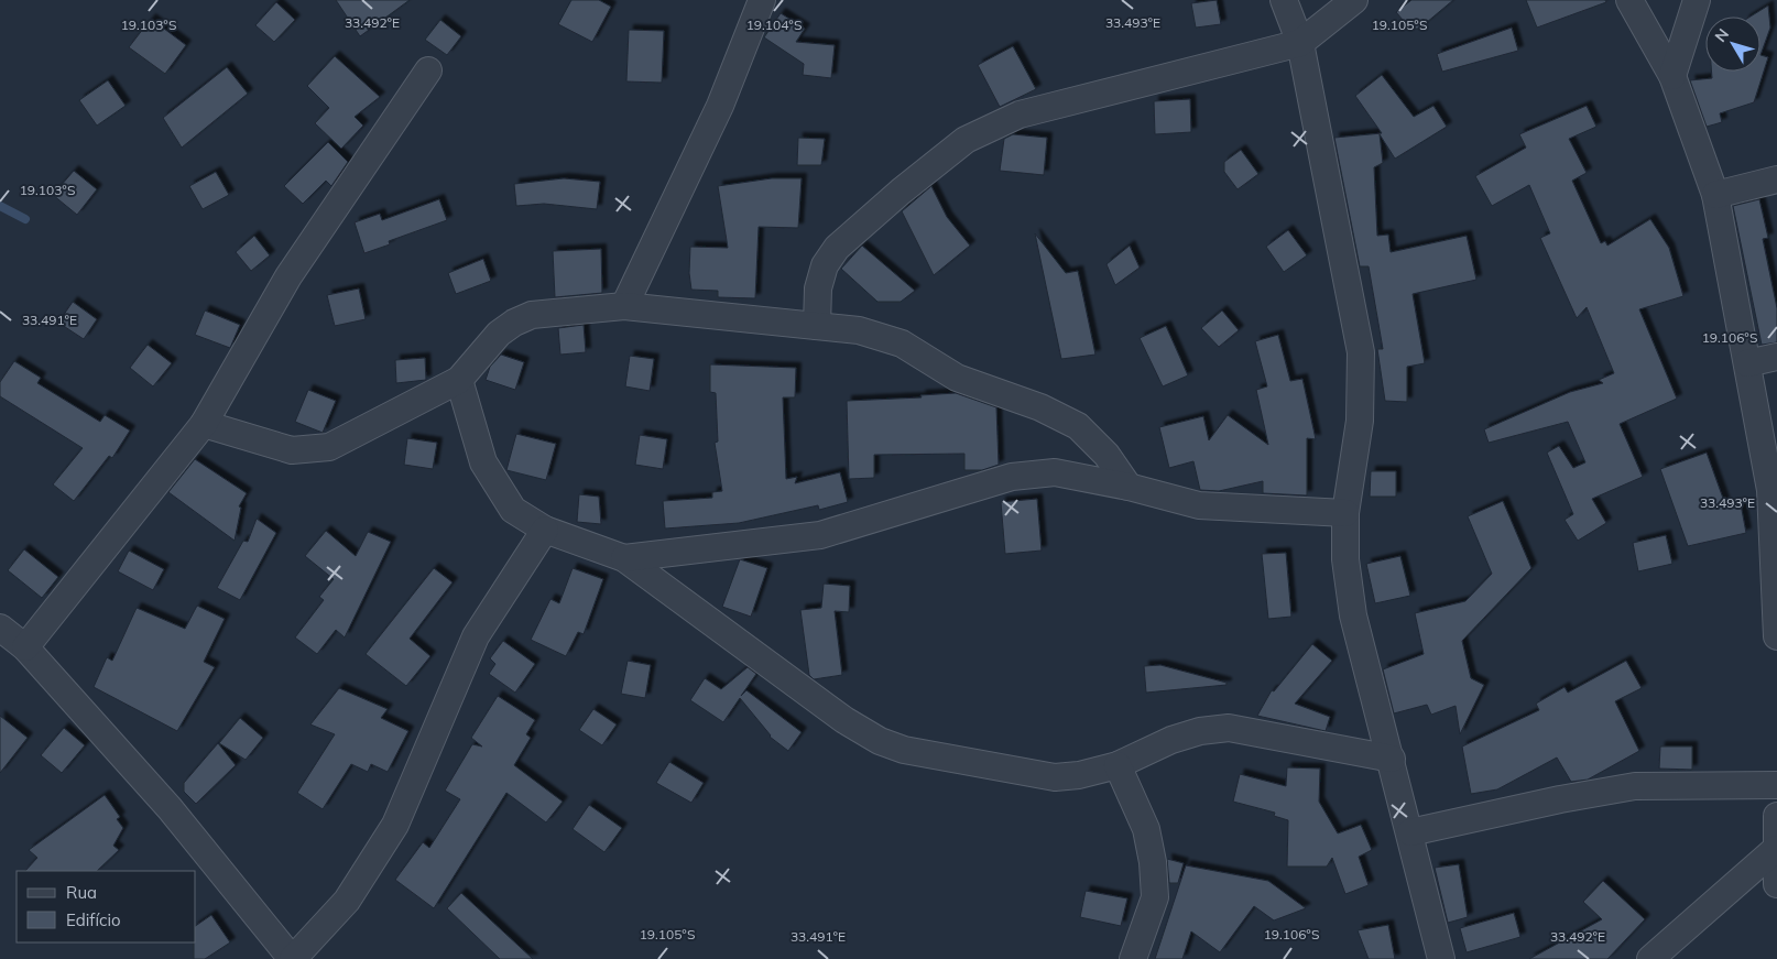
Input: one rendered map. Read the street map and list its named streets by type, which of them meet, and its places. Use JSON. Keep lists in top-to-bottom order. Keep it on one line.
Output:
{"legend":["Rua","Edifício"],"north":"top left","coordinates":["33.492°E","33.493°E","19.103°S","19.104°S","19.105°S","33.491°E","19.106°S"]}
